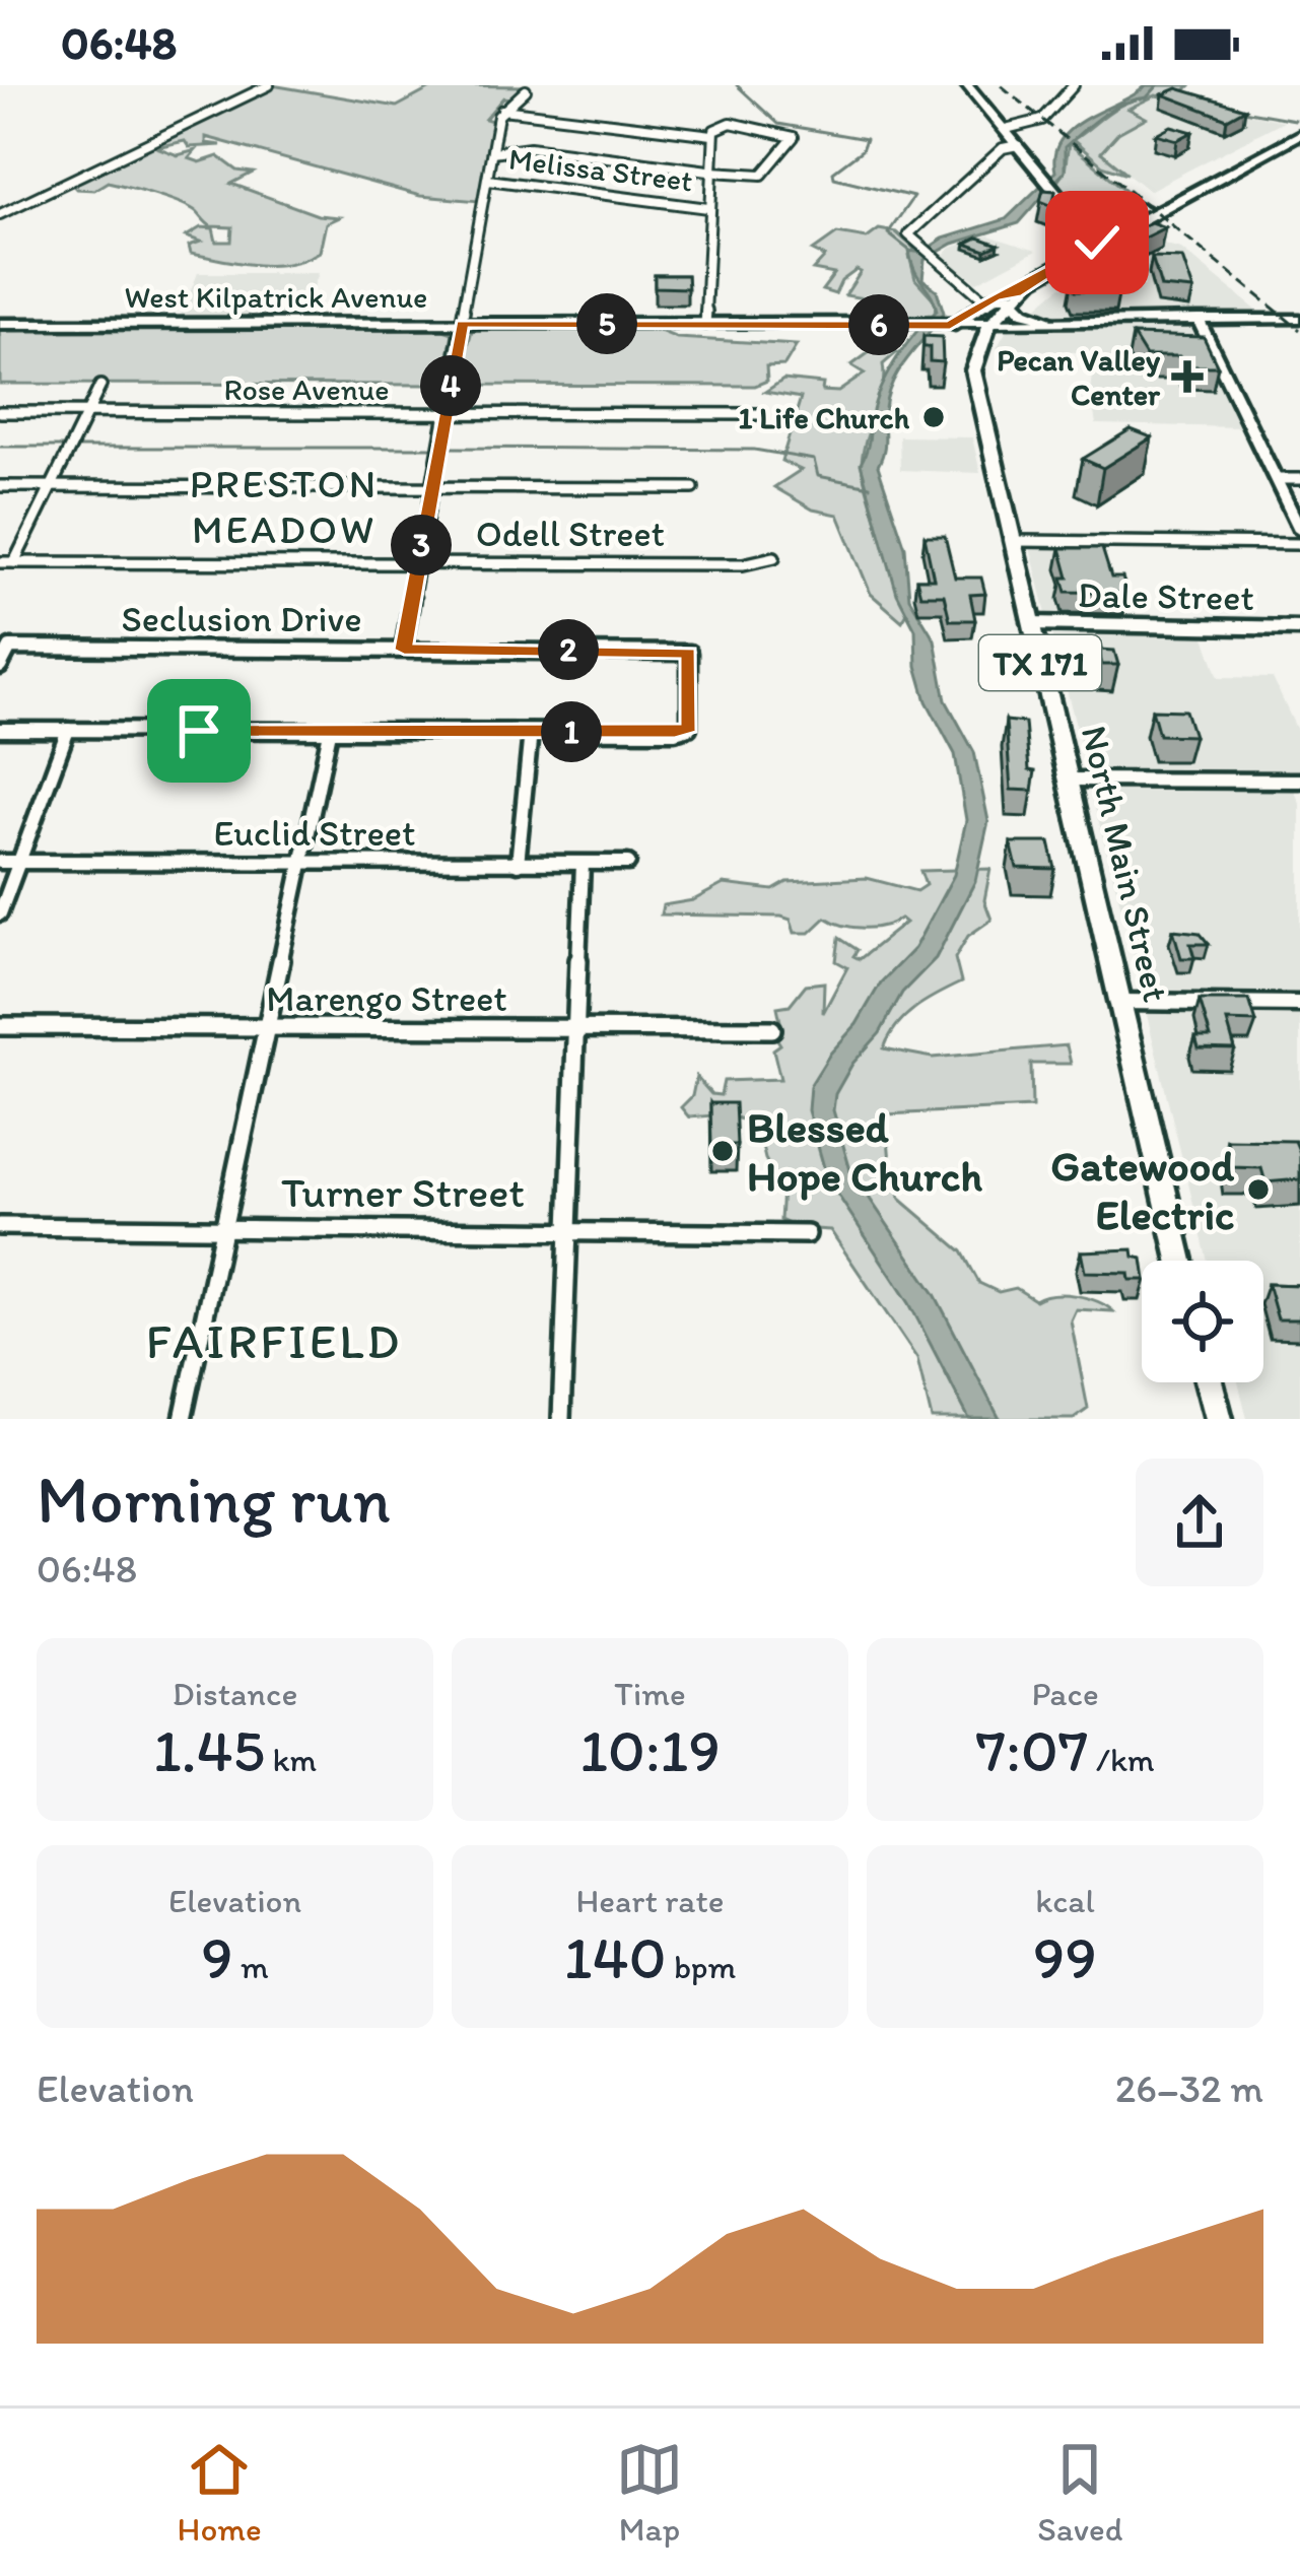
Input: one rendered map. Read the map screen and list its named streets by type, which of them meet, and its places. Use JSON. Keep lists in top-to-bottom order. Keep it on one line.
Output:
{"streets":{"main road":["West Kilpatrick Avenue","TX 171","North Main Street"],"street":["Melissa Street","Rose Avenue","Odell Street","Dale Street","Seclusion Drive","Euclid Street","Marengo Street","Turner Street"]},"crossings":[["West Kilpatrick Avenue","North Main Street"],["Dale Street","North Main Street"]],"districts":["PRESTON MEADOW","FAIRFIELD"],"places":{"health":["Pecan Valley Center"],"other":["1 Life Church","Blessed Hope Church","Gatewood Electric"]},"page":{"status":"06:48","pins":["5","6","4","3","2","1"],"heading":["Morning run","06:48"],"stats":[["Distance","1.45 km"],["Time","10:19"],["Pace","7:07 /km"],["Elevation","9 m"],["Heart rate","140 bpm"],["kcal","99"]],"chart":["Elevation","26–32 m"],"tabs":["Home","Map","Saved"]}}
